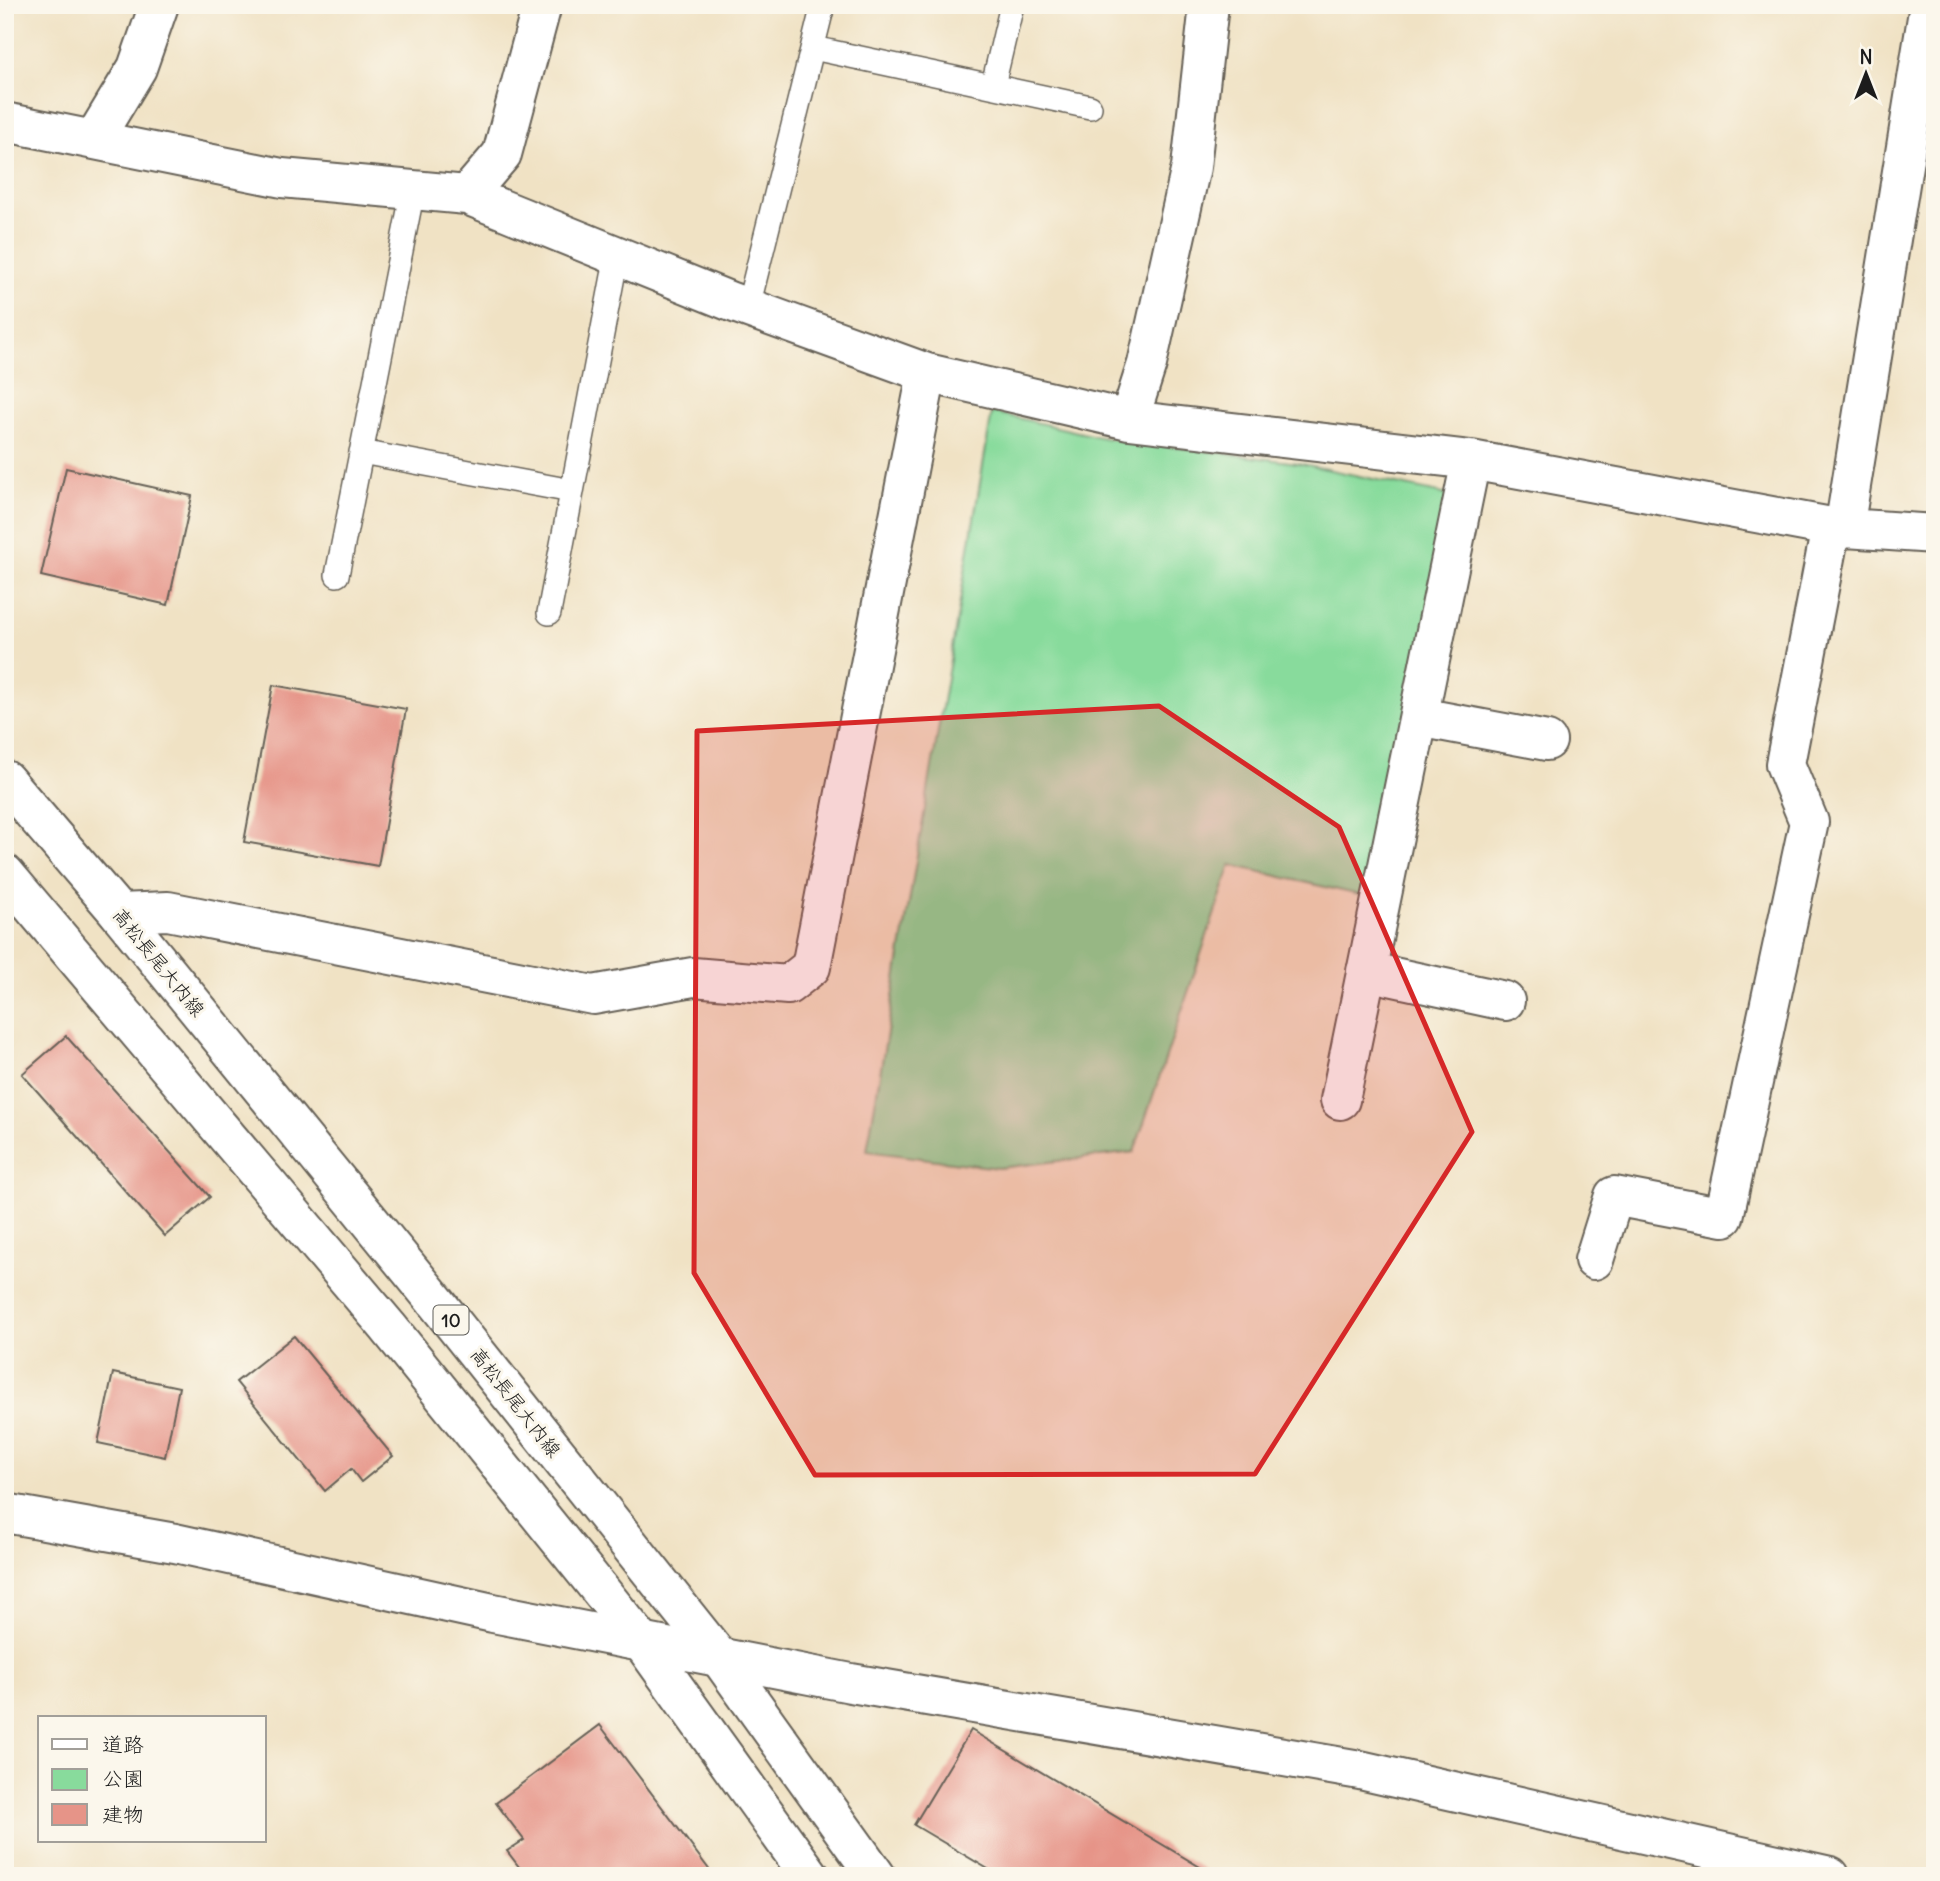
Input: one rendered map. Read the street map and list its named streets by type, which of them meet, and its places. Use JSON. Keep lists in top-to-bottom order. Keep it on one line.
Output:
{"streets":{"street":["高松長尾大内線","10"]},"legend":["道路","公園","建物"],"north":"top"}
